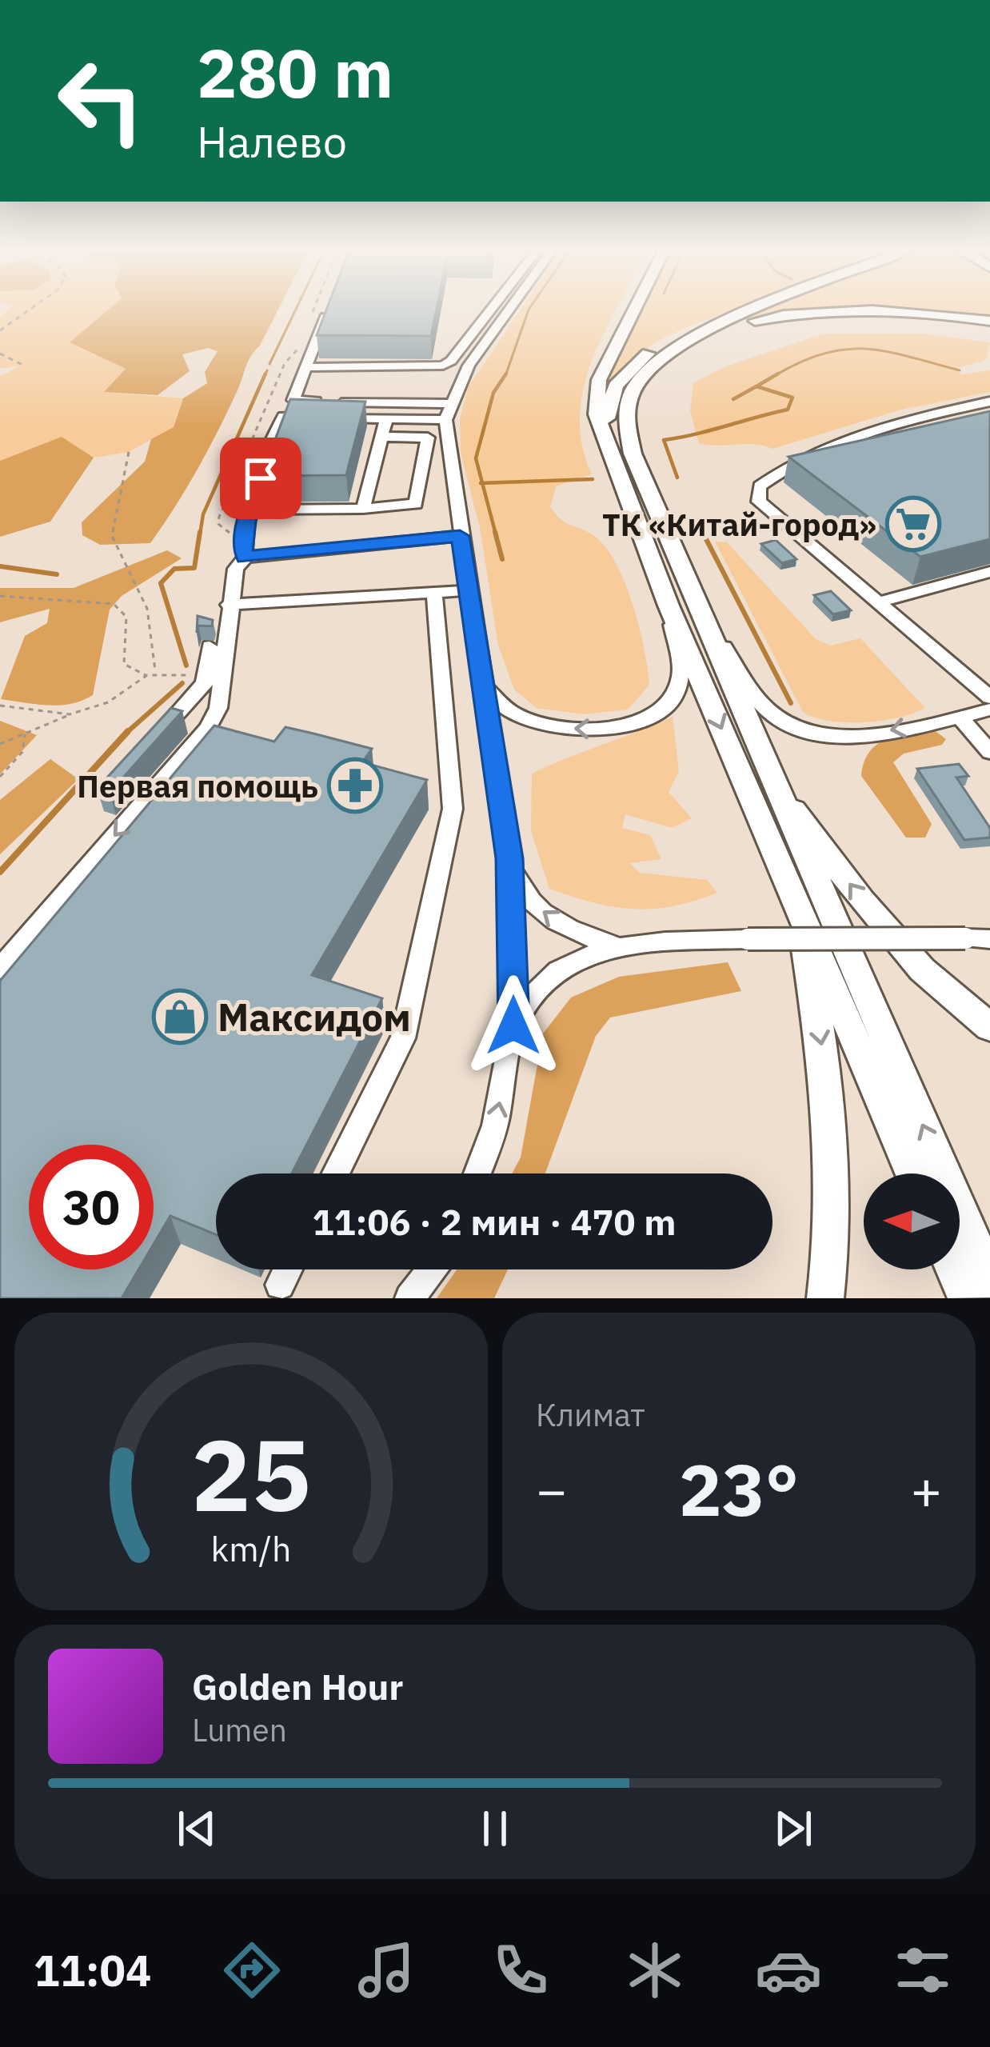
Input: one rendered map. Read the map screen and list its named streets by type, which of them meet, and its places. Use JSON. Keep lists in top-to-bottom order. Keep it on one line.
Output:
{"places":{"supermarket":["ТК «Китай-город»"],"pharmacy":["Первая помощь"],"shop":["Максидом"]},"north":"left","page":{"turn":["280 m","Налево"],"limit":"30","trip":"11:06 · 2 мин · 470 m","tile":"Климат","heat":["−","23°","+"],"song":["Golden Hour","Lumen"],"tabs":"11:04","gauge":["25","km/h"]}}
